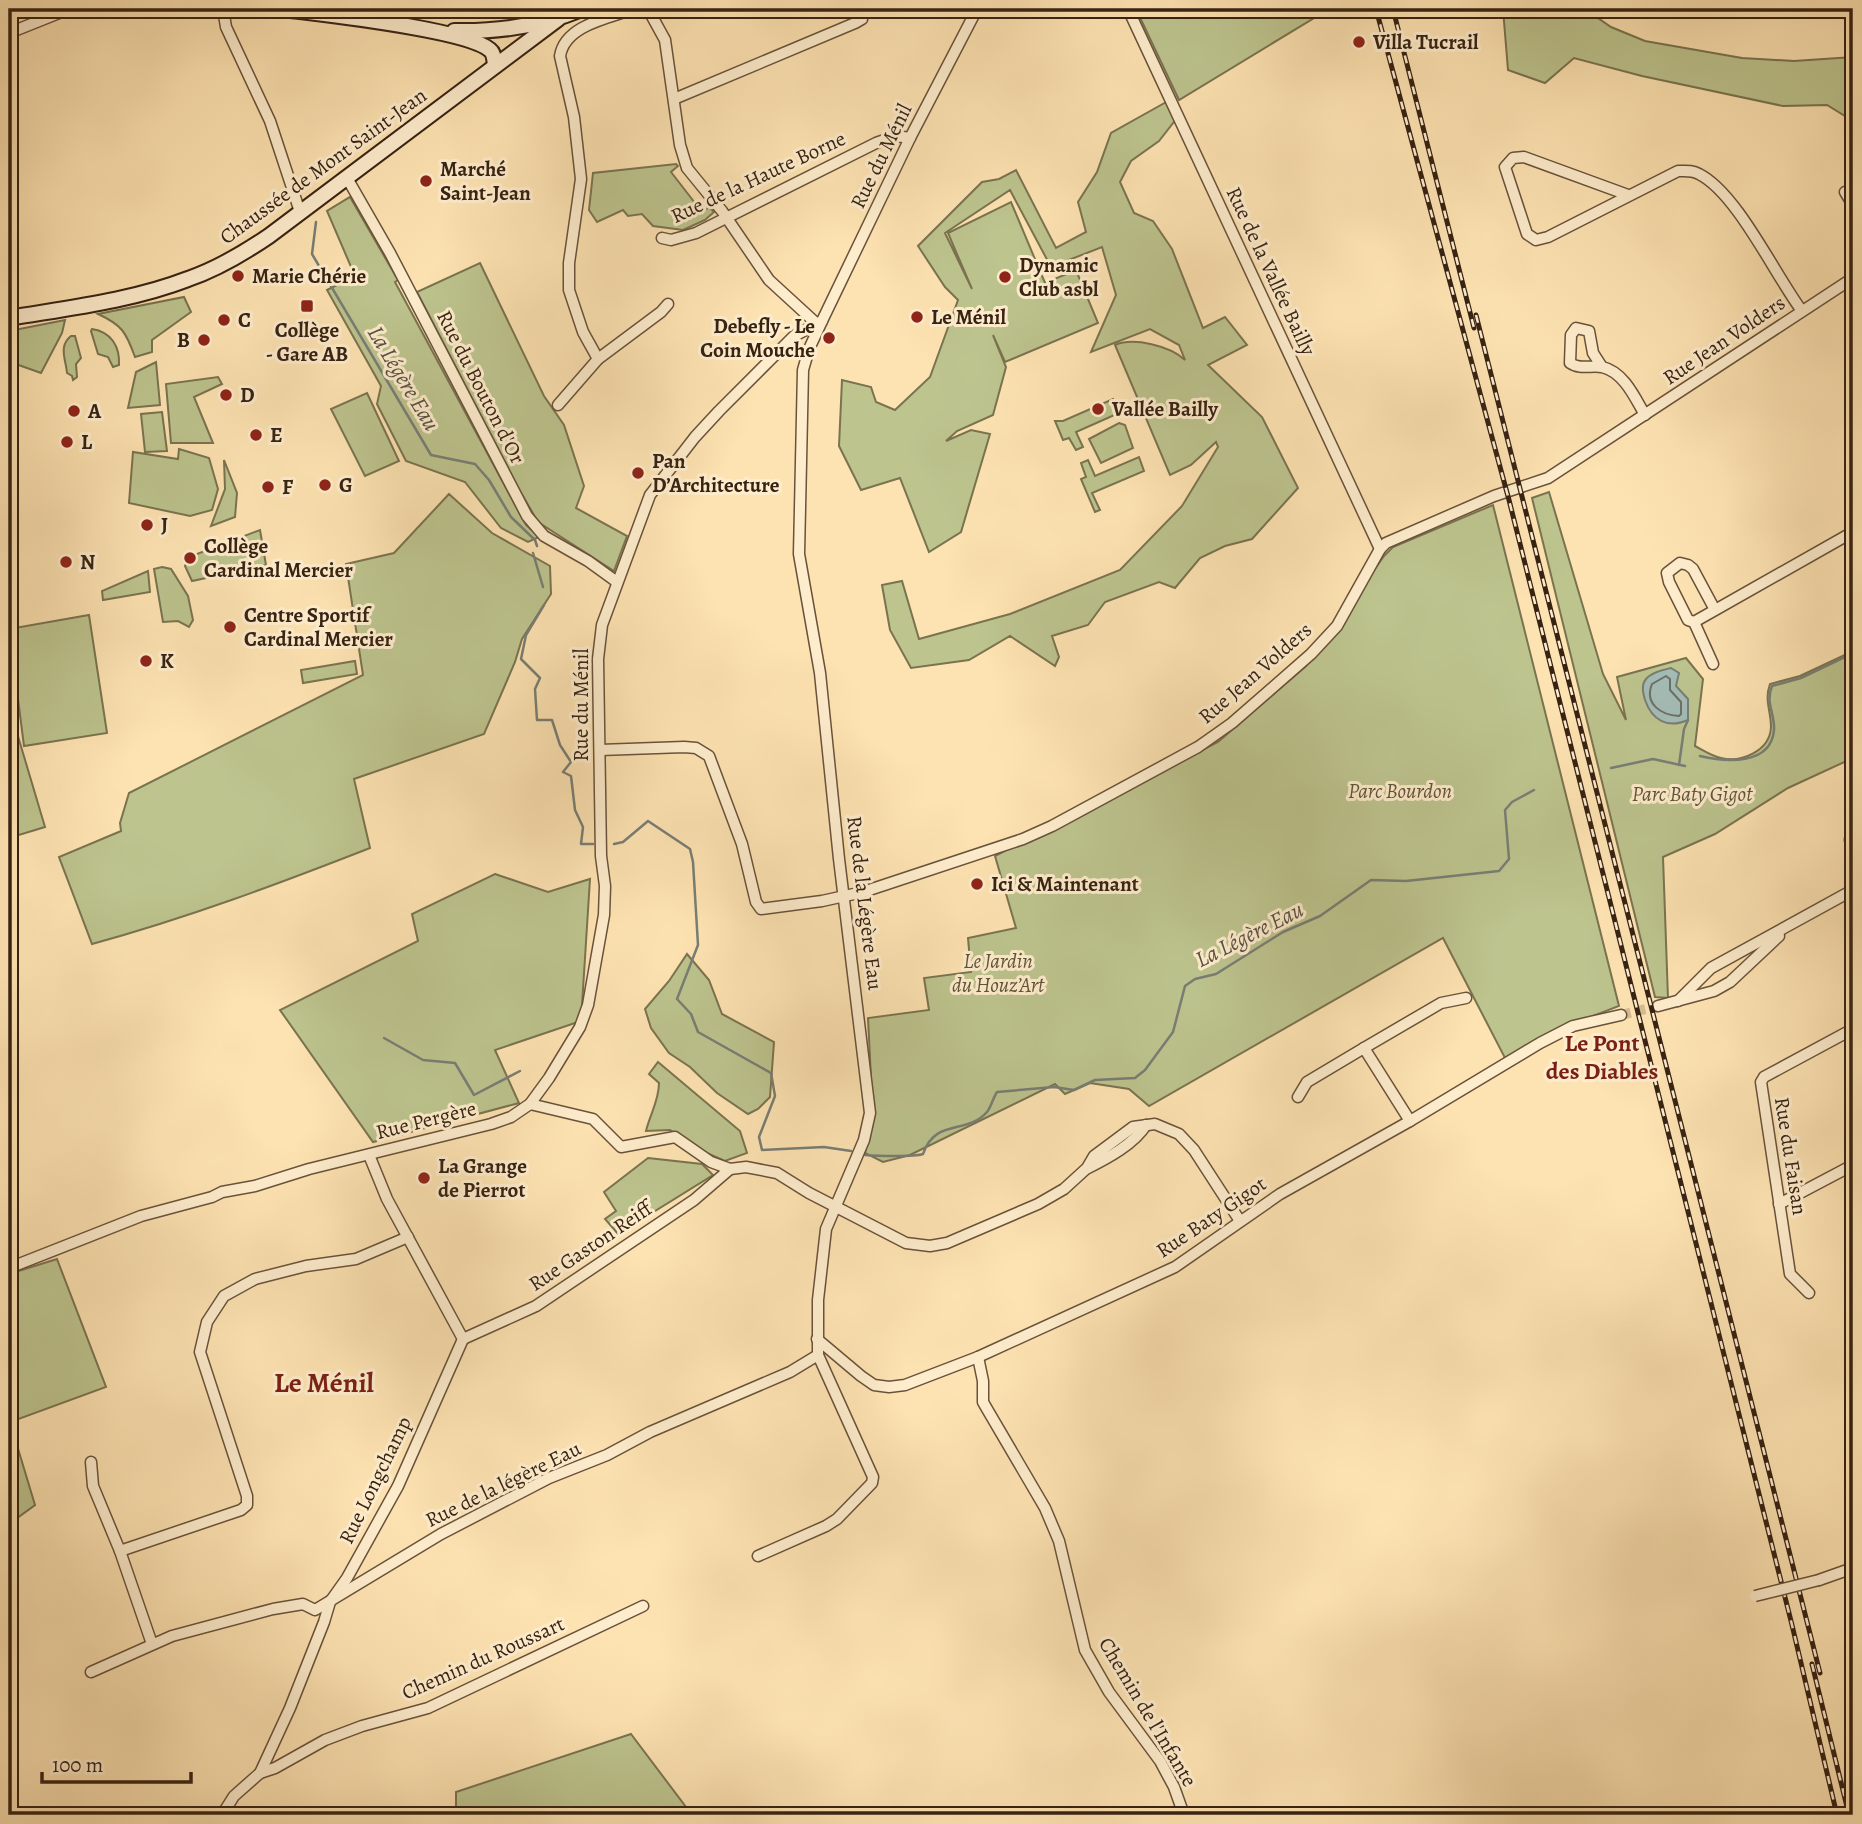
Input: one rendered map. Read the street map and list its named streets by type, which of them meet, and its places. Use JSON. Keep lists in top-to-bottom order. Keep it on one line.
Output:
{"streets":{"main road":["Chaussée de Mont Saint-Jean"],"street":["Rue du Ménil","Rue de la Haute Borne","Rue de la Vallée Bailly","Rue Jean Volders","Rue du Bouton d'Or","Rue de la Légère Eau","Rue Pergère","Rue du Faisan","Rue Baty Gigot","Rue Gaston Reiff","Rue Longchamp","Rue de la légère Eau","Chemin du Roussart","Chemin de l'Infante"]},"crossings":[["Rue du Ménil","Rue de la Haute Borne"],["Rue du Ménil","Rue Jean Volders"],["Rue du Ménil","Rue du Bouton d'Or"],["Rue du Ménil","Rue de la Légère Eau"],["Rue du Ménil","Rue Pergère"],["Chaussée de Mont Saint-Jean","Rue du Bouton d'Or"],["Rue de la Vallée Bailly","Rue Jean Volders"],["Rue Jean Volders","Rue de la Légère Eau"],["Rue de la Légère Eau","Rue Baty Gigot"],["Rue de la Légère Eau","Rue de la légère Eau"],["Rue Baty Gigot","Chemin de l'Infante"],["Rue Gaston Reiff","Rue Longchamp"],["Rue Longchamp","Rue de la légère Eau"],["Rue Longchamp","Chemin du Roussart"]],"districts":["Le Pont des Diables","Le Ménil"],"water":["La Légère Eau"],"parks":["Parc Bourdon","Parc Baty Gigot","Le Jardin du Houz’Art"],"places":{"other":["Villa Tucrail","Marché Saint-Jean","Marie Chérie","Dynamic Club asbl","Le Ménil","C","Debefly - Le Coin Mouche","B","D","Vallée Bailly","A","E","L","Pan D’Architecture","G","F","J","Collège Cardinal Mercier","N","Centre Sportif Cardinal Mercier","K","Ici & Maintenant","La Grange de Pierrot"],"transit":["Collège - Gare AB"]},"scale_bar":"100 m"}
